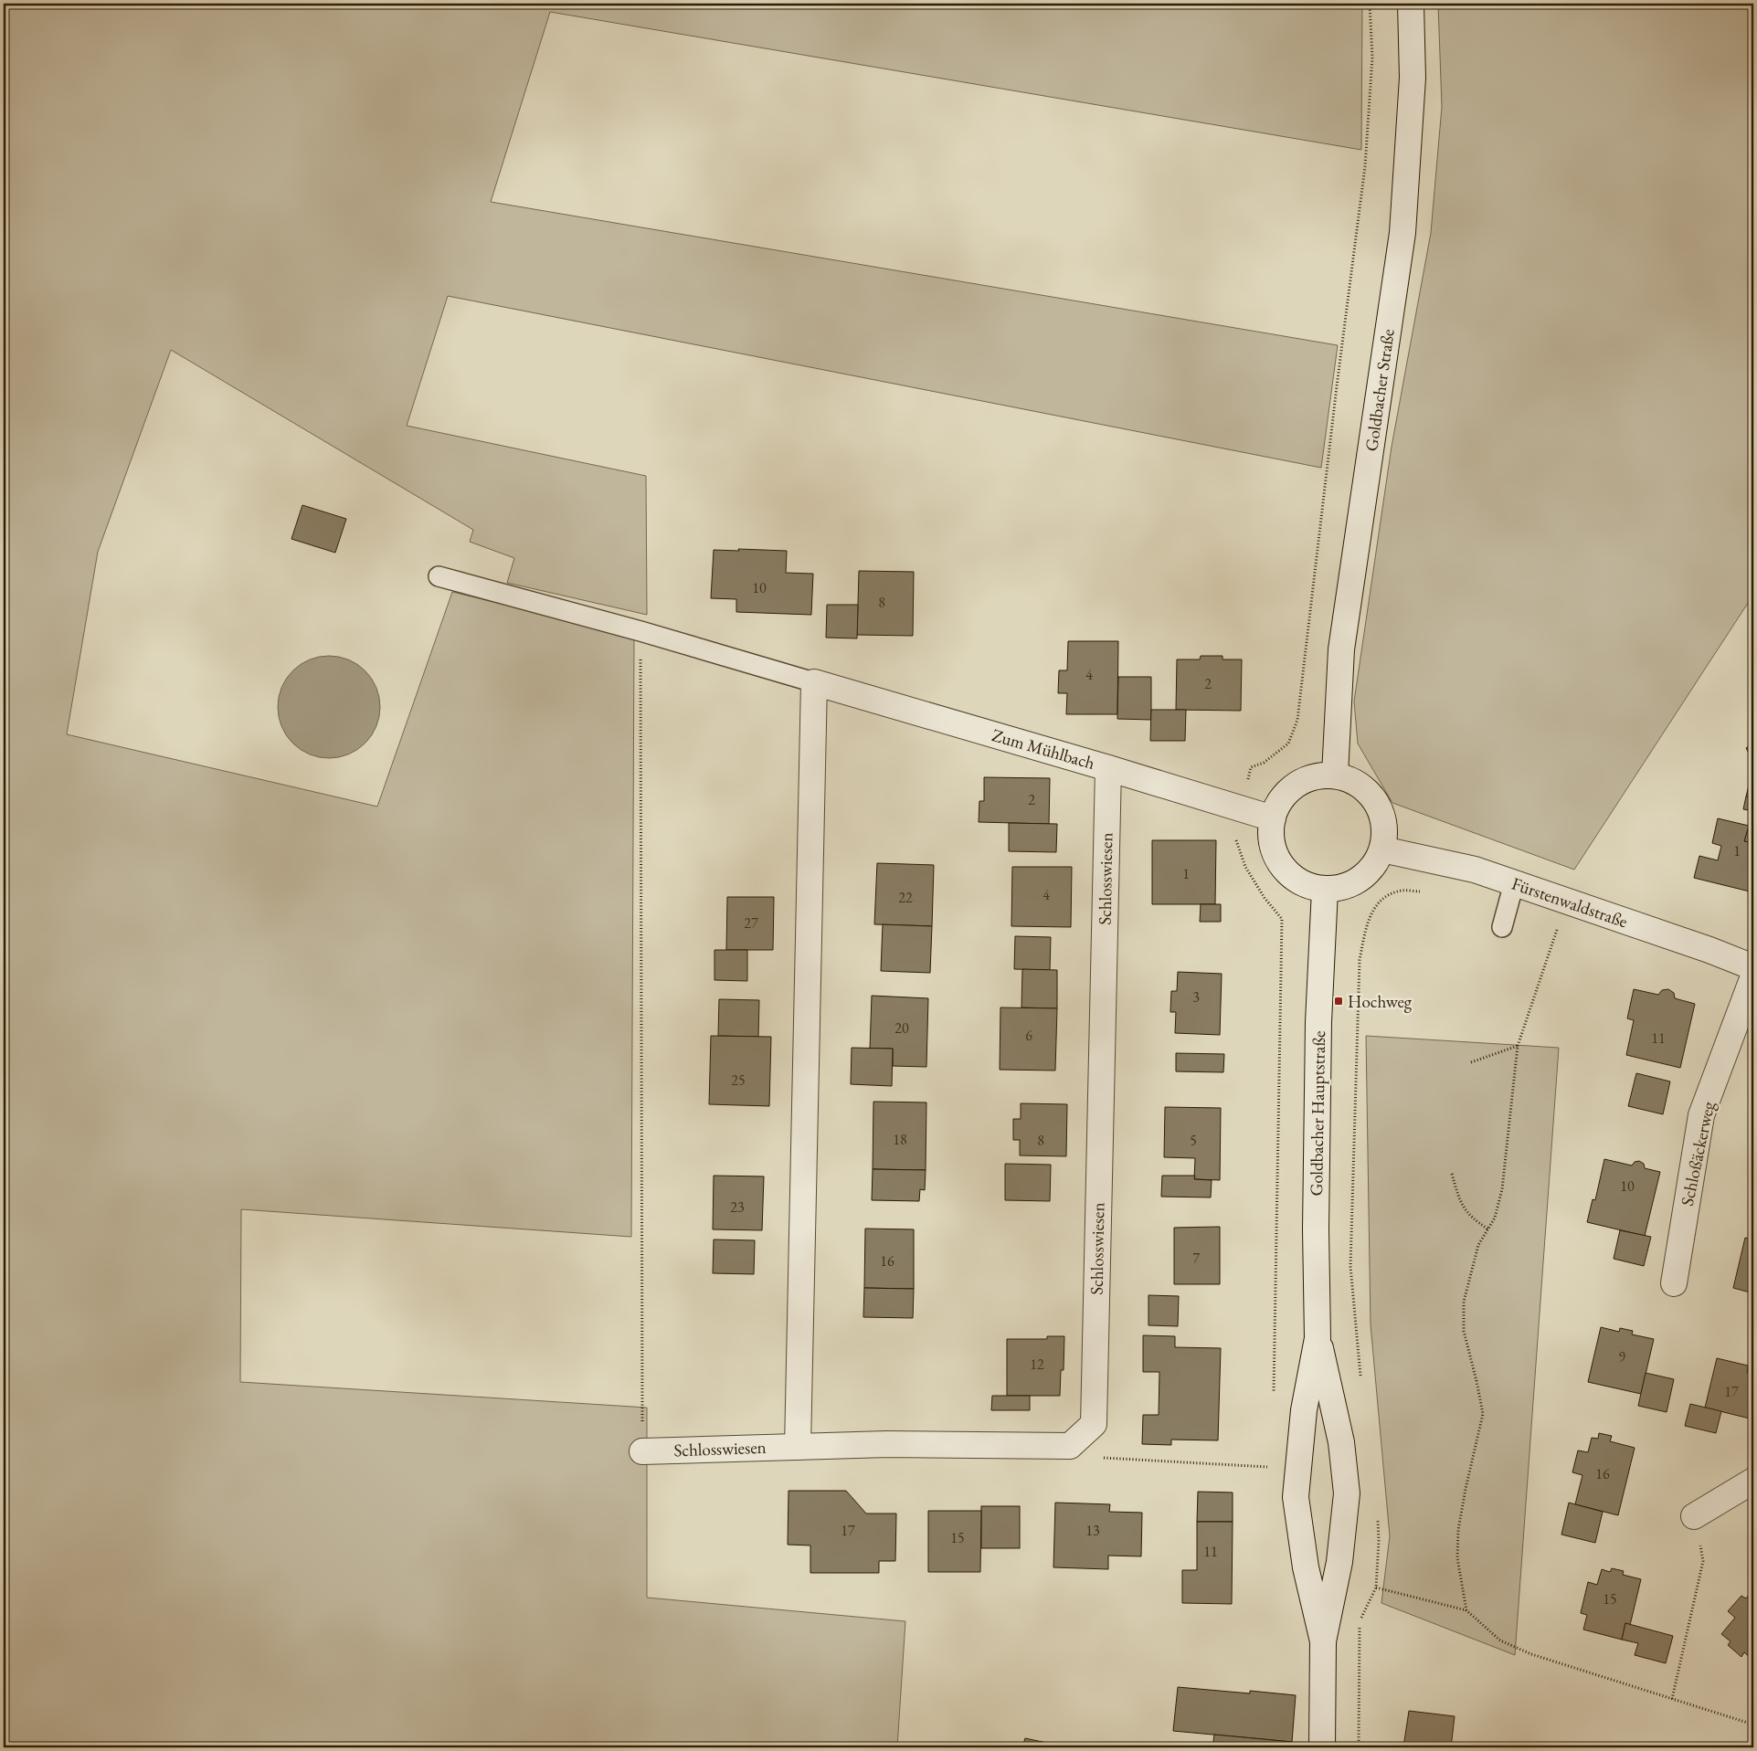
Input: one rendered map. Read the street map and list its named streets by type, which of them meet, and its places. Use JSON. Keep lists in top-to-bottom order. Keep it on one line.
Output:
{"streets":{"street":["Goldbacher Straße","Zum Mühlbach","Schlosswiesen","Fürstenwaldstraße","Goldbacher Hauptstraße","Schloßäckerweg"]},"crossings":[["Goldbacher Straße","Zum Mühlbach"],["Goldbacher Straße","Fürstenwaldstraße"],["Goldbacher Straße","Goldbacher Hauptstraße"],["Zum Mühlbach","Schlosswiesen"],["Zum Mühlbach","Fürstenwaldstraße"],["Zum Mühlbach","Goldbacher Hauptstraße"],["Fürstenwaldstraße","Goldbacher Hauptstraße"]],"places":{"transit":["Hochweg"]},"house_numbers":["10","8","4","2","2","1","1","4","22","27","3","20","6","11","25","18","8","5","10","23","7","16","9","12","17","16","17","13","15","11","15"]}
